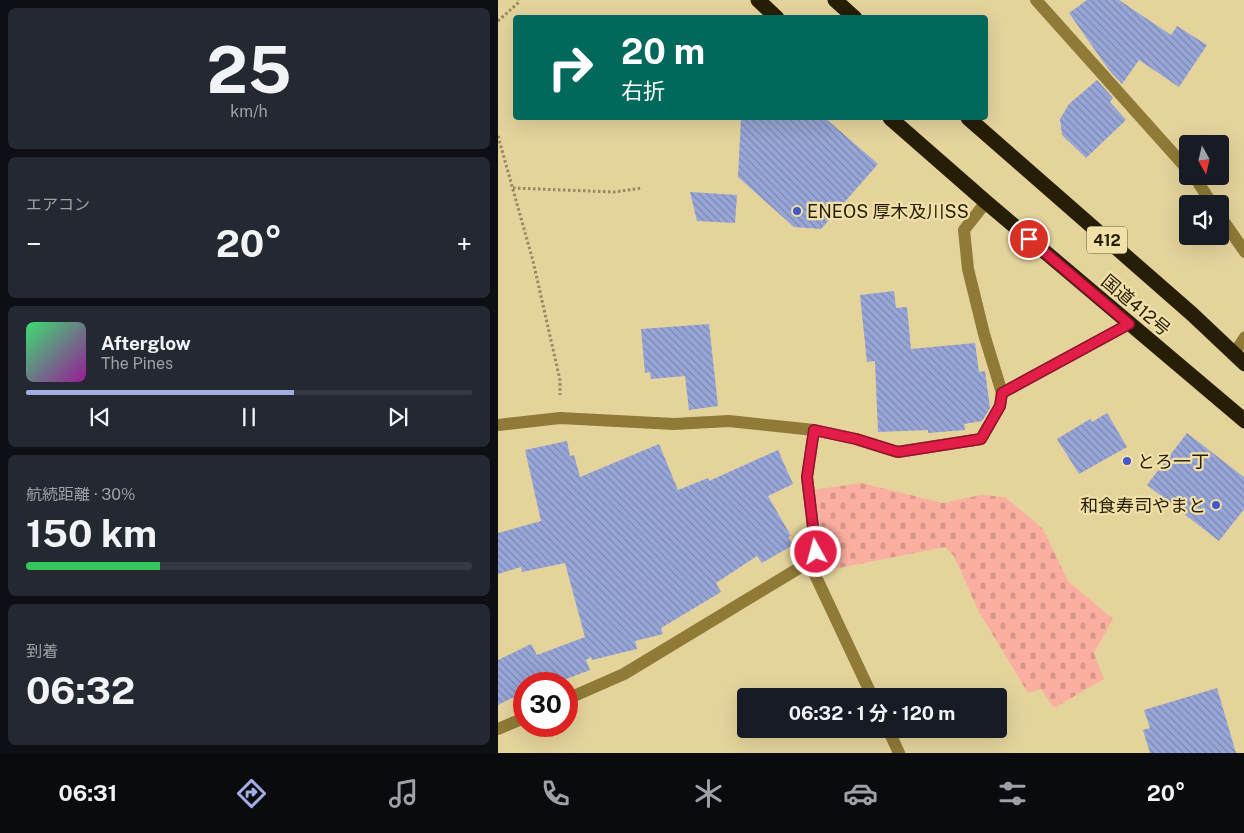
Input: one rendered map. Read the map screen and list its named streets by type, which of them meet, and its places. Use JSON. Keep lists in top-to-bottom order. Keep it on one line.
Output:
{"streets":{"highway":["412","国道412号"]},"places":["ENEOS 厚木及川SS","とろ一丁","和食寿司やまと"],"north":"bottom","page":{"tile":[["25","km/h"],"エアコン",["航続距離 · 30%","150 km"],["到着","06:32"]],"turn":["20 m","右折"],"heat":["−","20°","+"],"song":["Afterglow","The Pines"],"limit":"30","trip":"06:32 · 1 分 · 120 m","tabs":["06:31","20°"]}}
